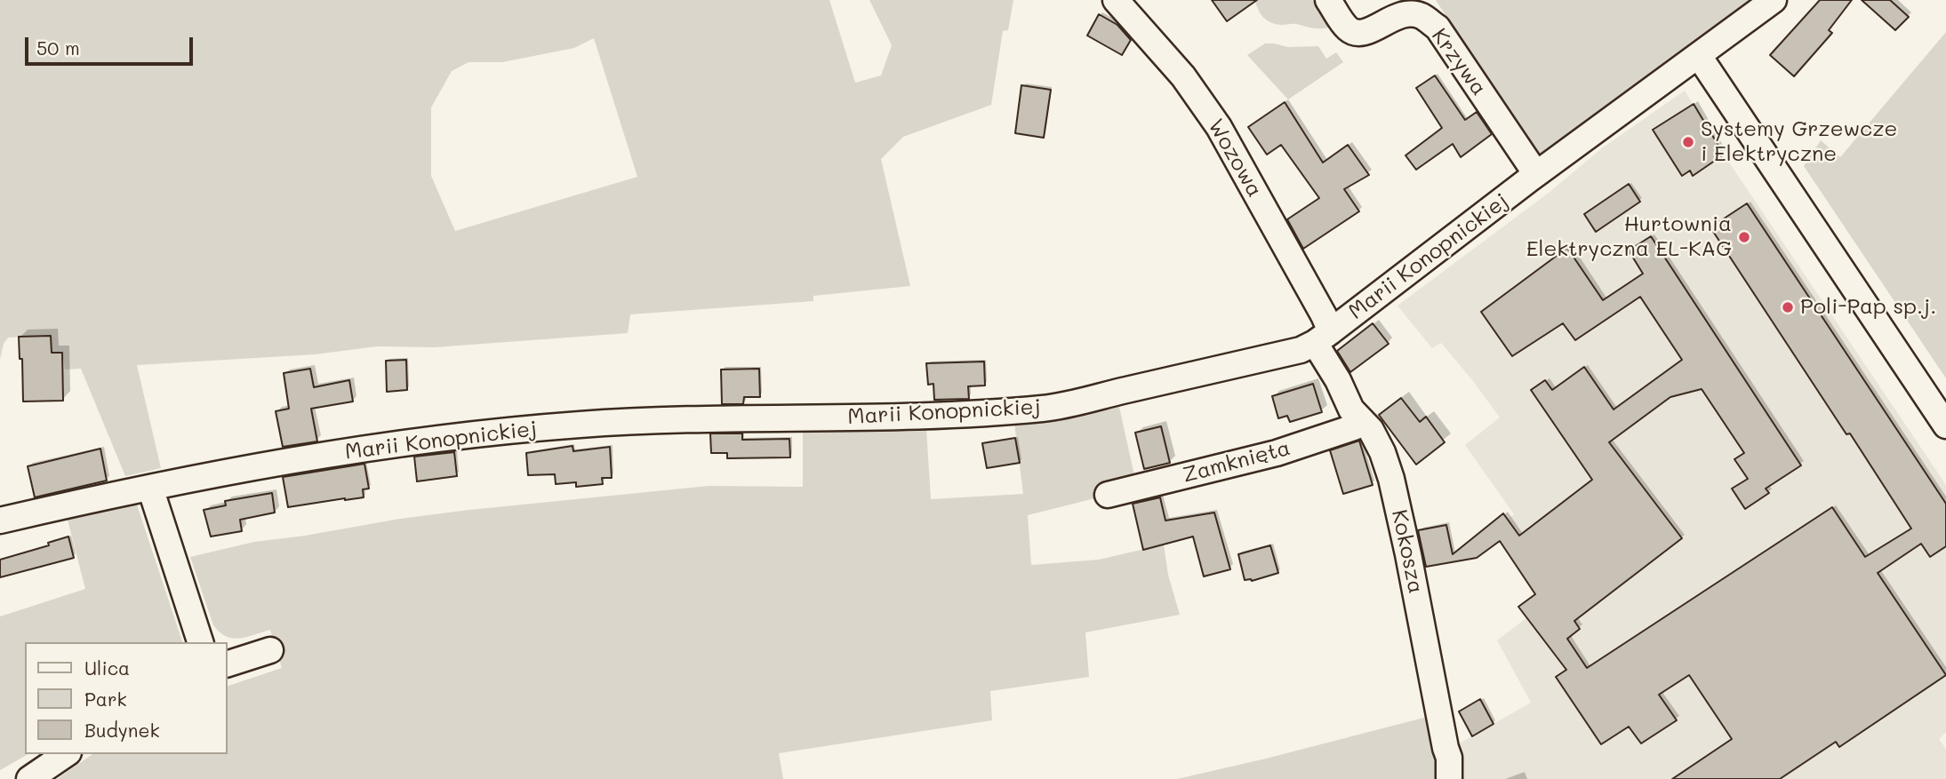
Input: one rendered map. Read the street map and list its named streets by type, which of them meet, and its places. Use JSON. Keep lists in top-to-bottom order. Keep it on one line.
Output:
{"streets":{"street":["Krzywa","Wozowa","Marii Konopnickiej","Zamknięta","Kokosza"]},"crossings":[["Krzywa","Marii Konopnickiej"],["Wozowa","Marii Konopnickiej"],["Wozowa","Kokosza"],["Marii Konopnickiej","Kokosza"],["Zamknięta","Kokosza"]],"places":["Systemy Grzewcze i Elektryczne","Hurtownia Elektryczna EL-KAG","Poli-Pap sp.j."],"legend":["Ulica","Park","Budynek"],"scale_bar":"50 m"}
